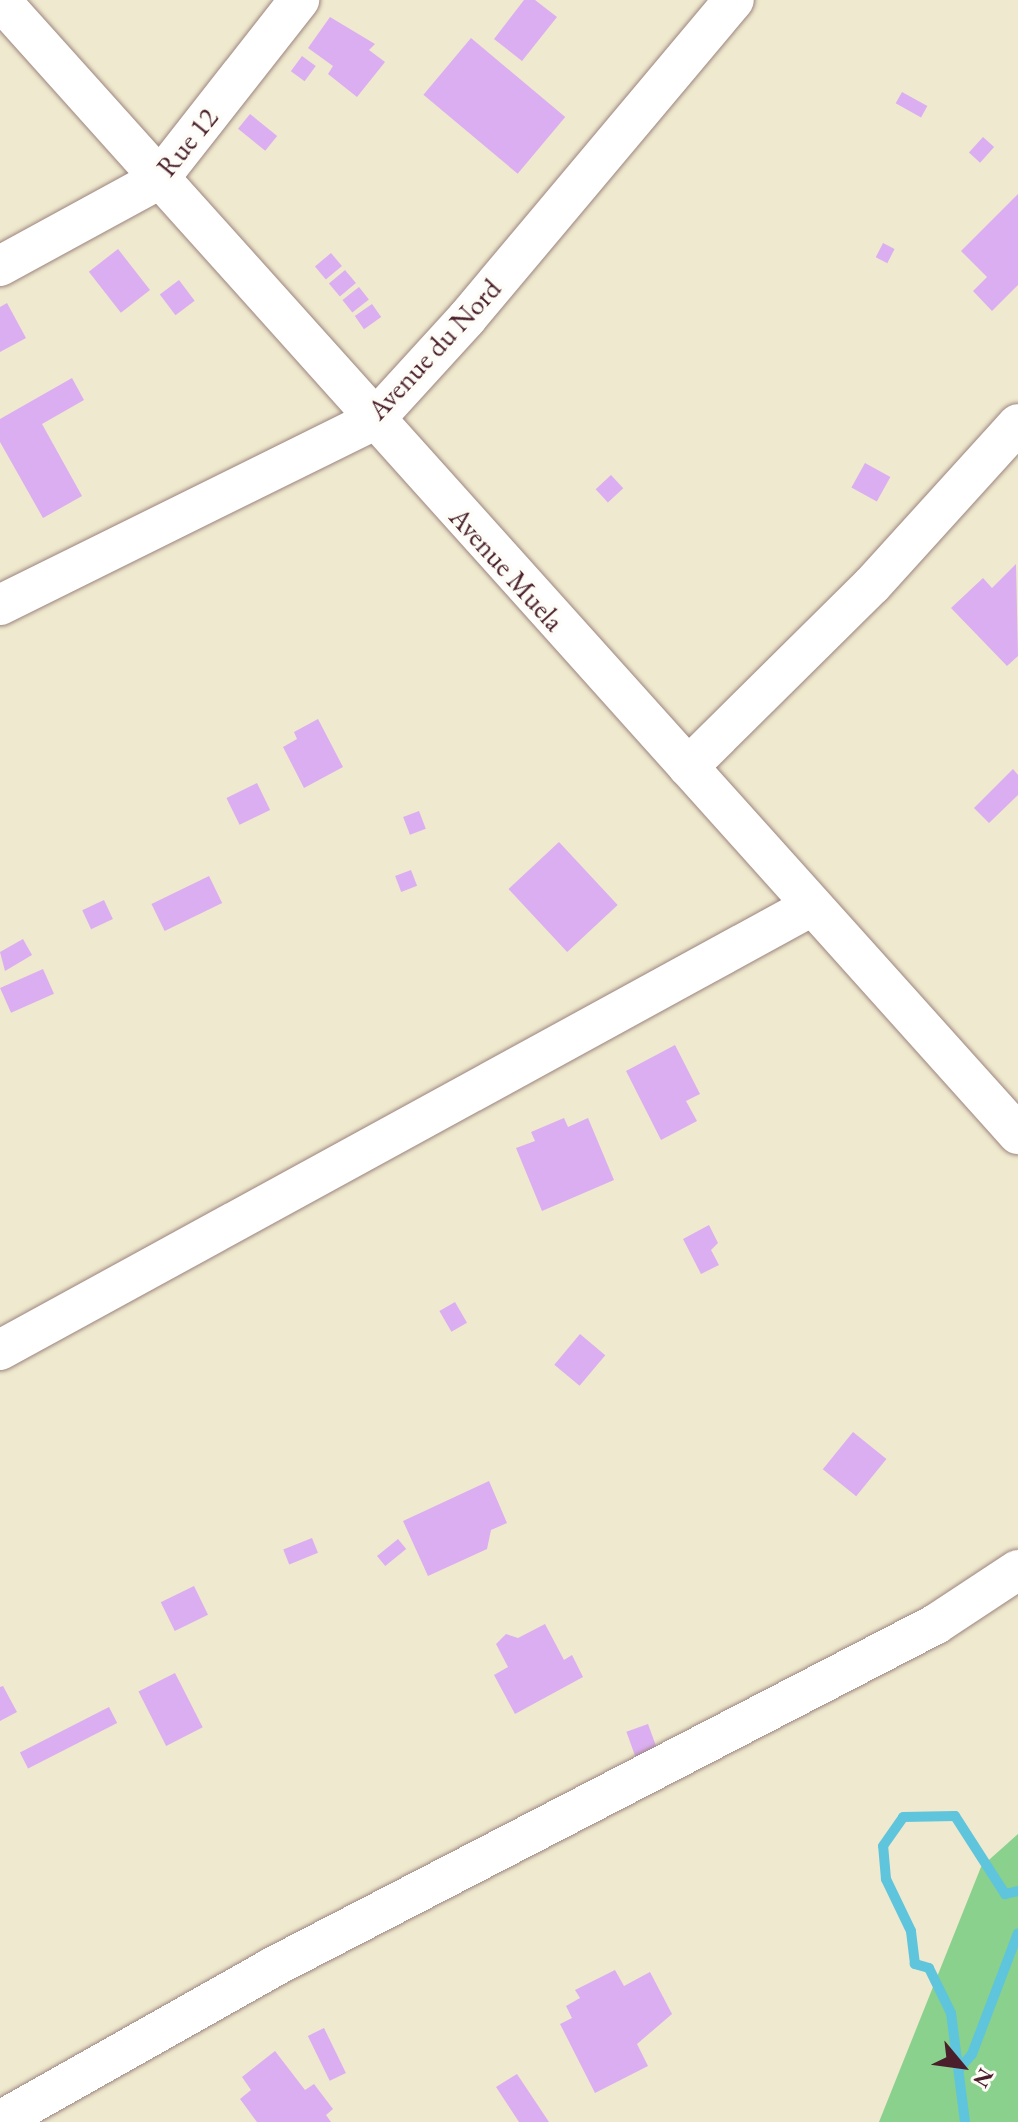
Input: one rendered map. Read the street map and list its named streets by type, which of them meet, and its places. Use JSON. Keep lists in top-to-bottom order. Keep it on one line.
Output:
{"streets":{"street":["Rue 12","Avenue du Nord","Avenue Muela"]},"crossings":[["Rue 12","Avenue Muela"],["Avenue du Nord","Avenue Muela"]],"north":"bottom right"}
